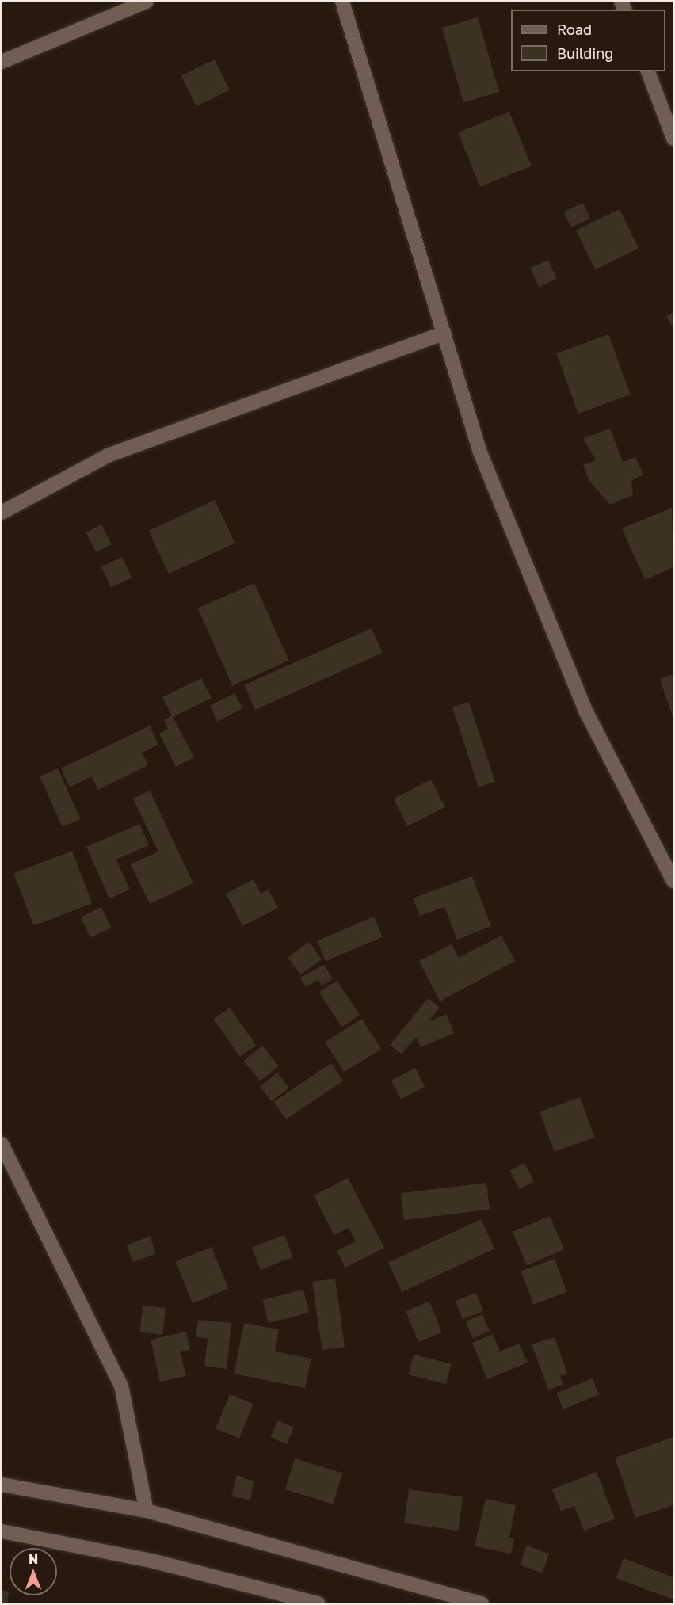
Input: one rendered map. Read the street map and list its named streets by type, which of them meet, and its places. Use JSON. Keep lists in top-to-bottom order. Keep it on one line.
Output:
{"legend":["Road","Building"],"north":"top"}
